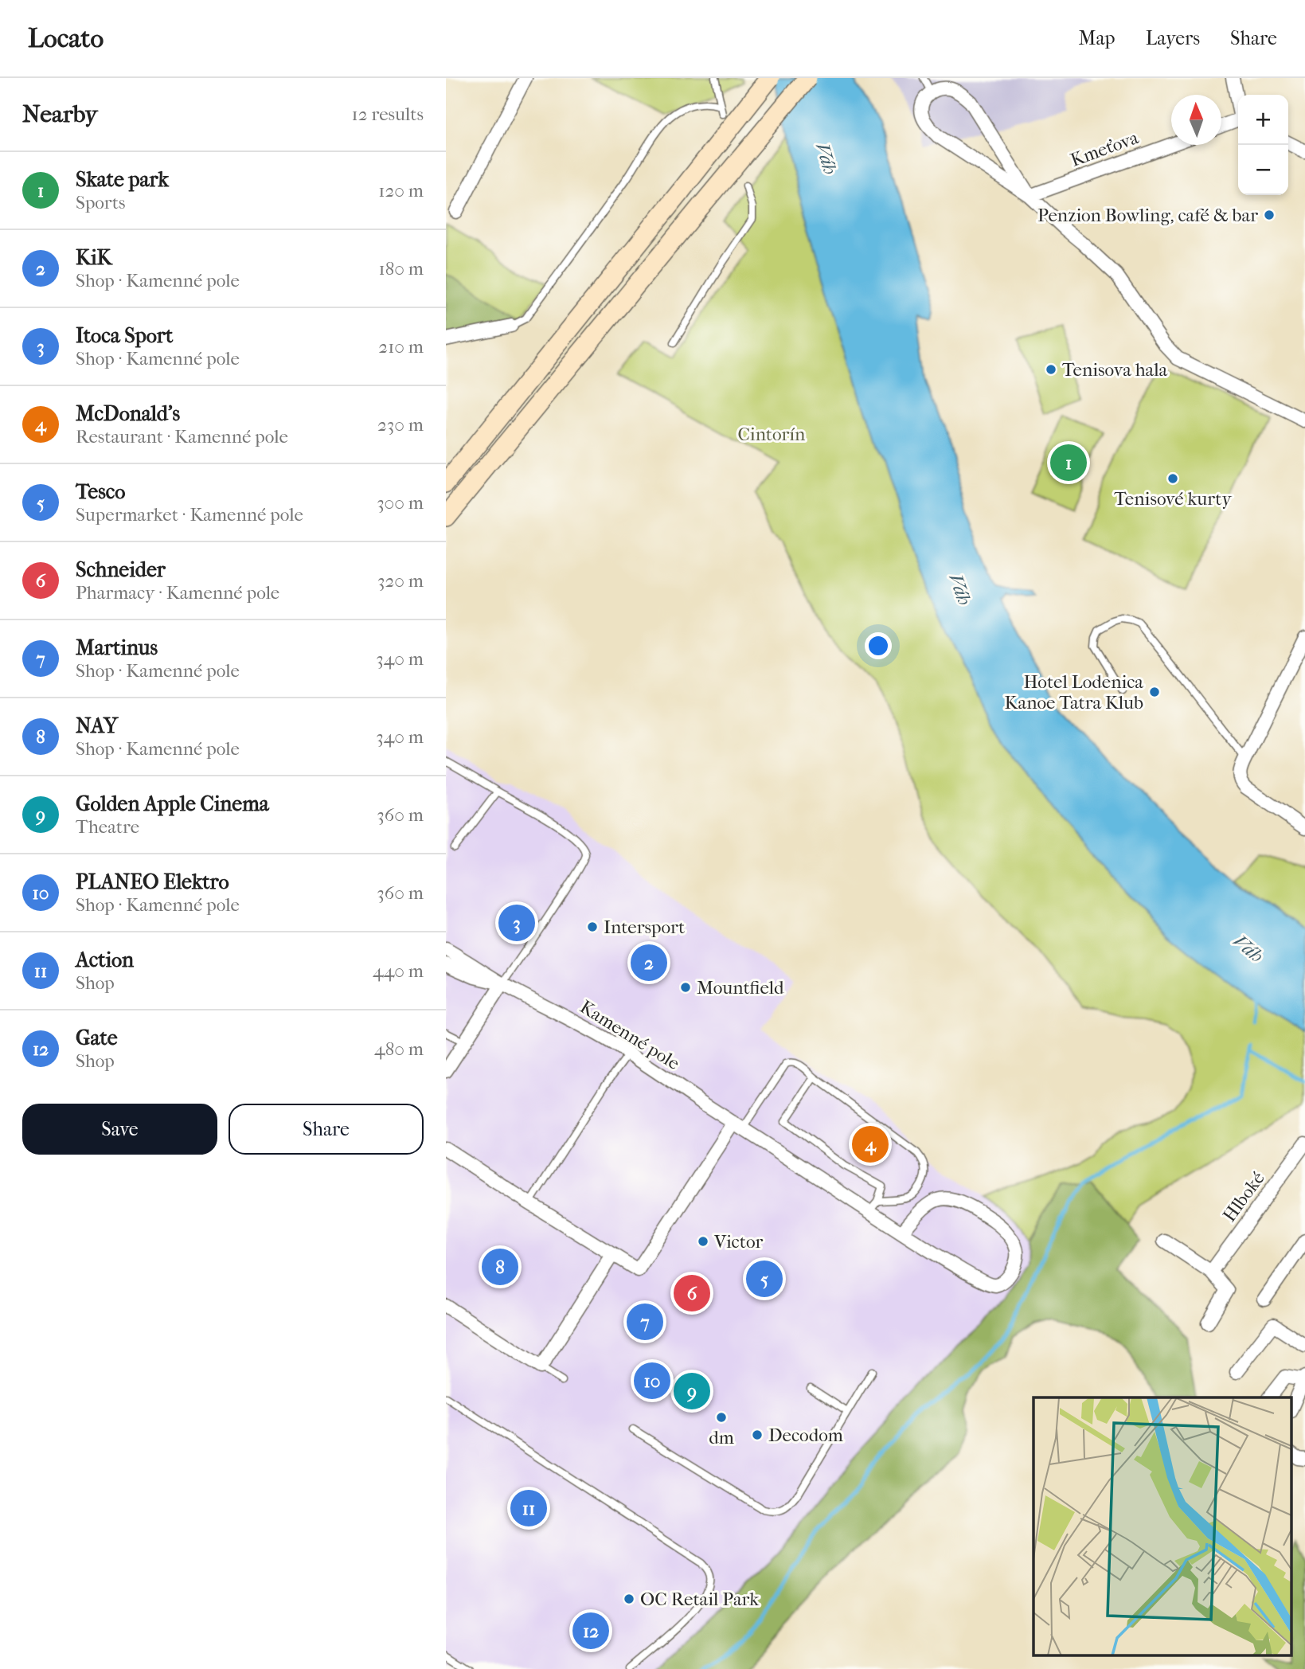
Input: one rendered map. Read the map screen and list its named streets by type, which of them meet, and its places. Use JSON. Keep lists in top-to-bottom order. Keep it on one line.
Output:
{"streets":{"street":["Kmeťova","Kamenné pole","Hlboké"]},"water":["Váh"],"parks":["Cintorín"],"places":["Penzion Bowling, café & bar","Tenisova hala","Tenisové kurty","Hotel Lodenica Kanoe Tatra Klub","Intersport","Mountfield","Victor","dm","Decodom","OC Retail Park"],"north":"top","page":{"header":"Locato","nav":["Map","Layers","Share"],"heading":["Nearby","12 results"],"map_buttons":["+","−"],"list":[{"mark":"1","name":"Skate park","note":"Sports","value":"120 m"},{"mark":"2","name":"KiK","note":"Shop · Kamenné pole","value":"180 m"},{"mark":"3","name":"Itoca Sport","note":"Shop · Kamenné pole","value":"210 m"},{"mark":"4","name":"McDonald's","note":"Restaurant · Kamenné pole","value":"230 m"},{"mark":"5","name":"Tesco","note":"Supermarket · Kamenné pole","value":"300 m"},{"mark":"6","name":"Schneider","note":"Pharmacy · Kamenné pole","value":"320 m"},{"mark":"7","name":"Martinus","note":"Shop · Kamenné pole","value":"340 m"},{"mark":"8","name":"NAY","note":"Shop · Kamenné pole","value":"340 m"},{"mark":"9","name":"Golden Apple Cinema","note":"Theatre","value":"360 m"},{"mark":"10","name":"PLANEO Elektro","note":"Shop · Kamenné pole","value":"360 m"},{"mark":"11","name":"Action","note":"Shop","value":"440 m"},{"mark":"12","name":"Gate","note":"Shop","value":"480 m"}],"pins":["1","3","2","4","8","5","6","7","10","9","11","12"],"buttons":["Save","Share"]}}
